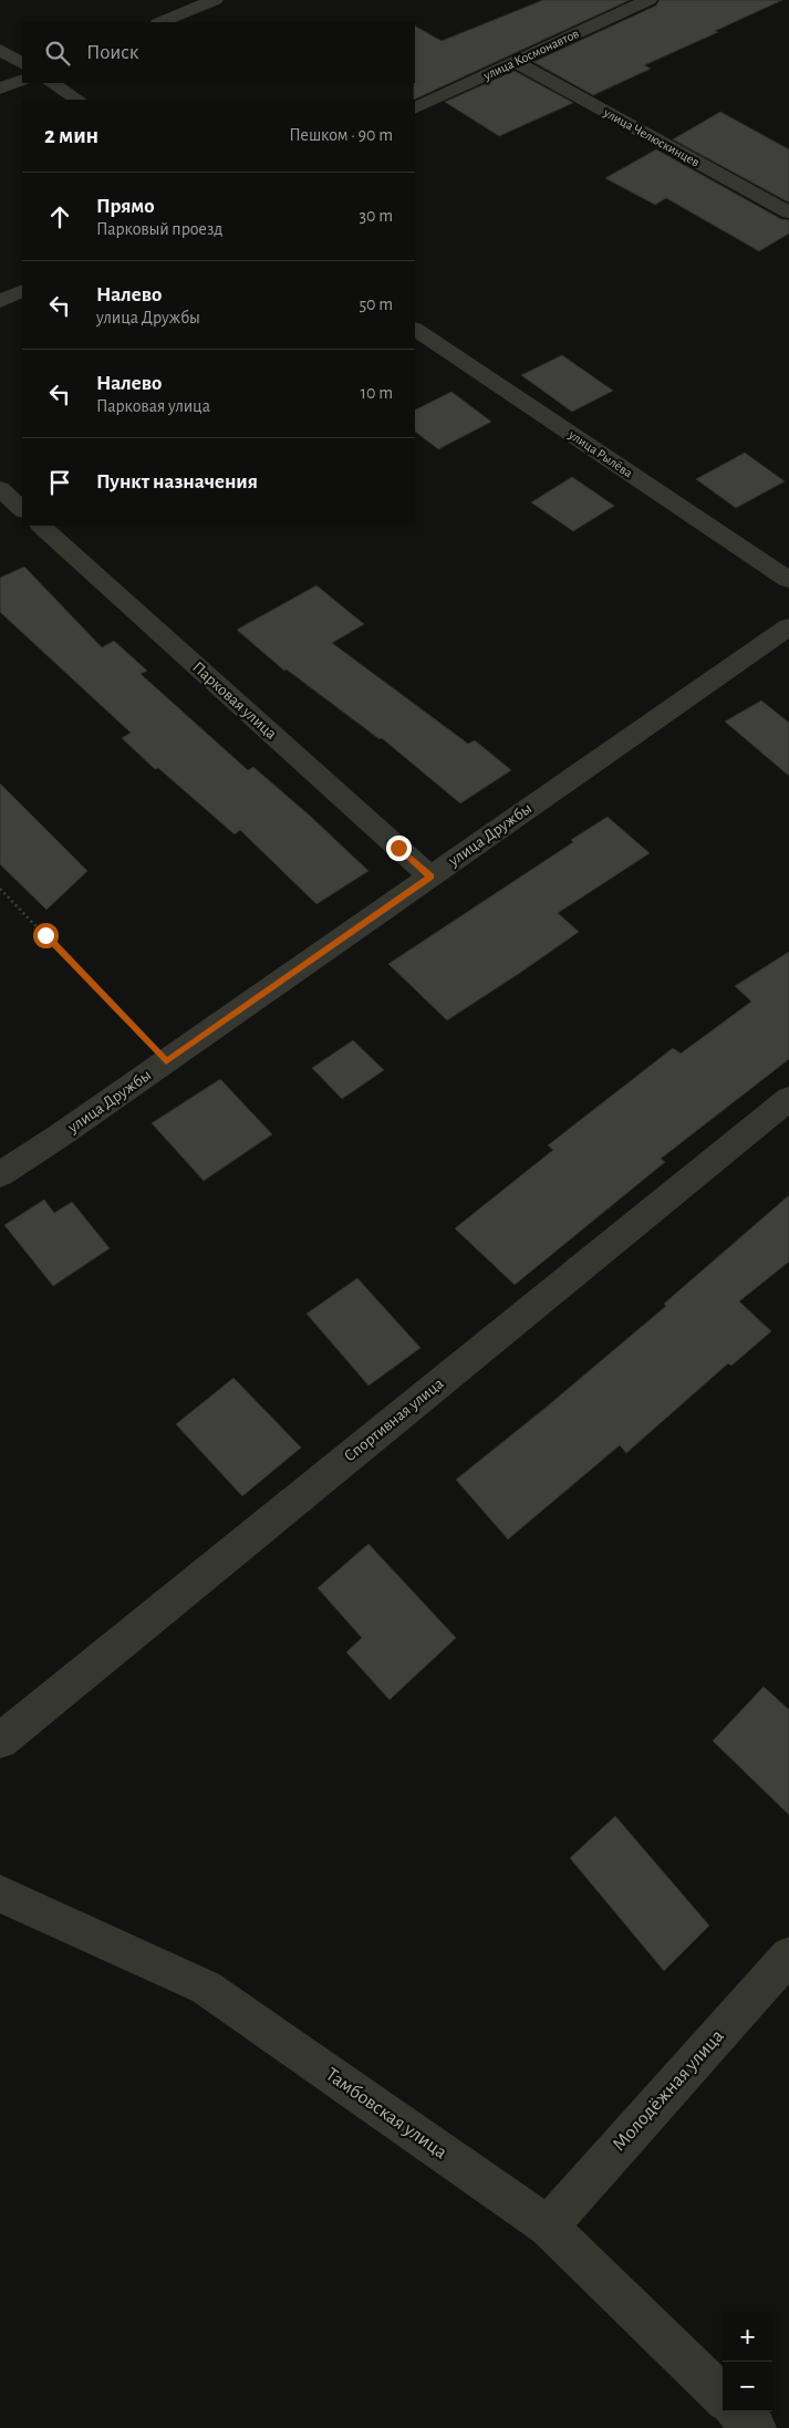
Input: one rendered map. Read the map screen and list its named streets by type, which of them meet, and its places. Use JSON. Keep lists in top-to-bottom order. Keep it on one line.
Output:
{"streets":{"street":["улица Космонавтов","улица Челюскинцев","улица Рылёва","Парковая улица","улица Дружбы","Спортивная улица","Молодёжная улица","Тамбовская улица"]},"crossings":[["улица Космонавтов","улица Челюскинцев"],["Парковая улица","улица Дружбы"],["Молодёжная улица","Тамбовская улица"]],"page":{"search":"Поиск","heading":["2 мин","Пешком · 90 m"],"list":[["Прямо","Парковый проезд","30 m"],["Налево","улица Дружбы","50 m"],["Налево","Парковая улица","10 m"],"Пункт назначения"],"map_buttons":["+","−"]}}
